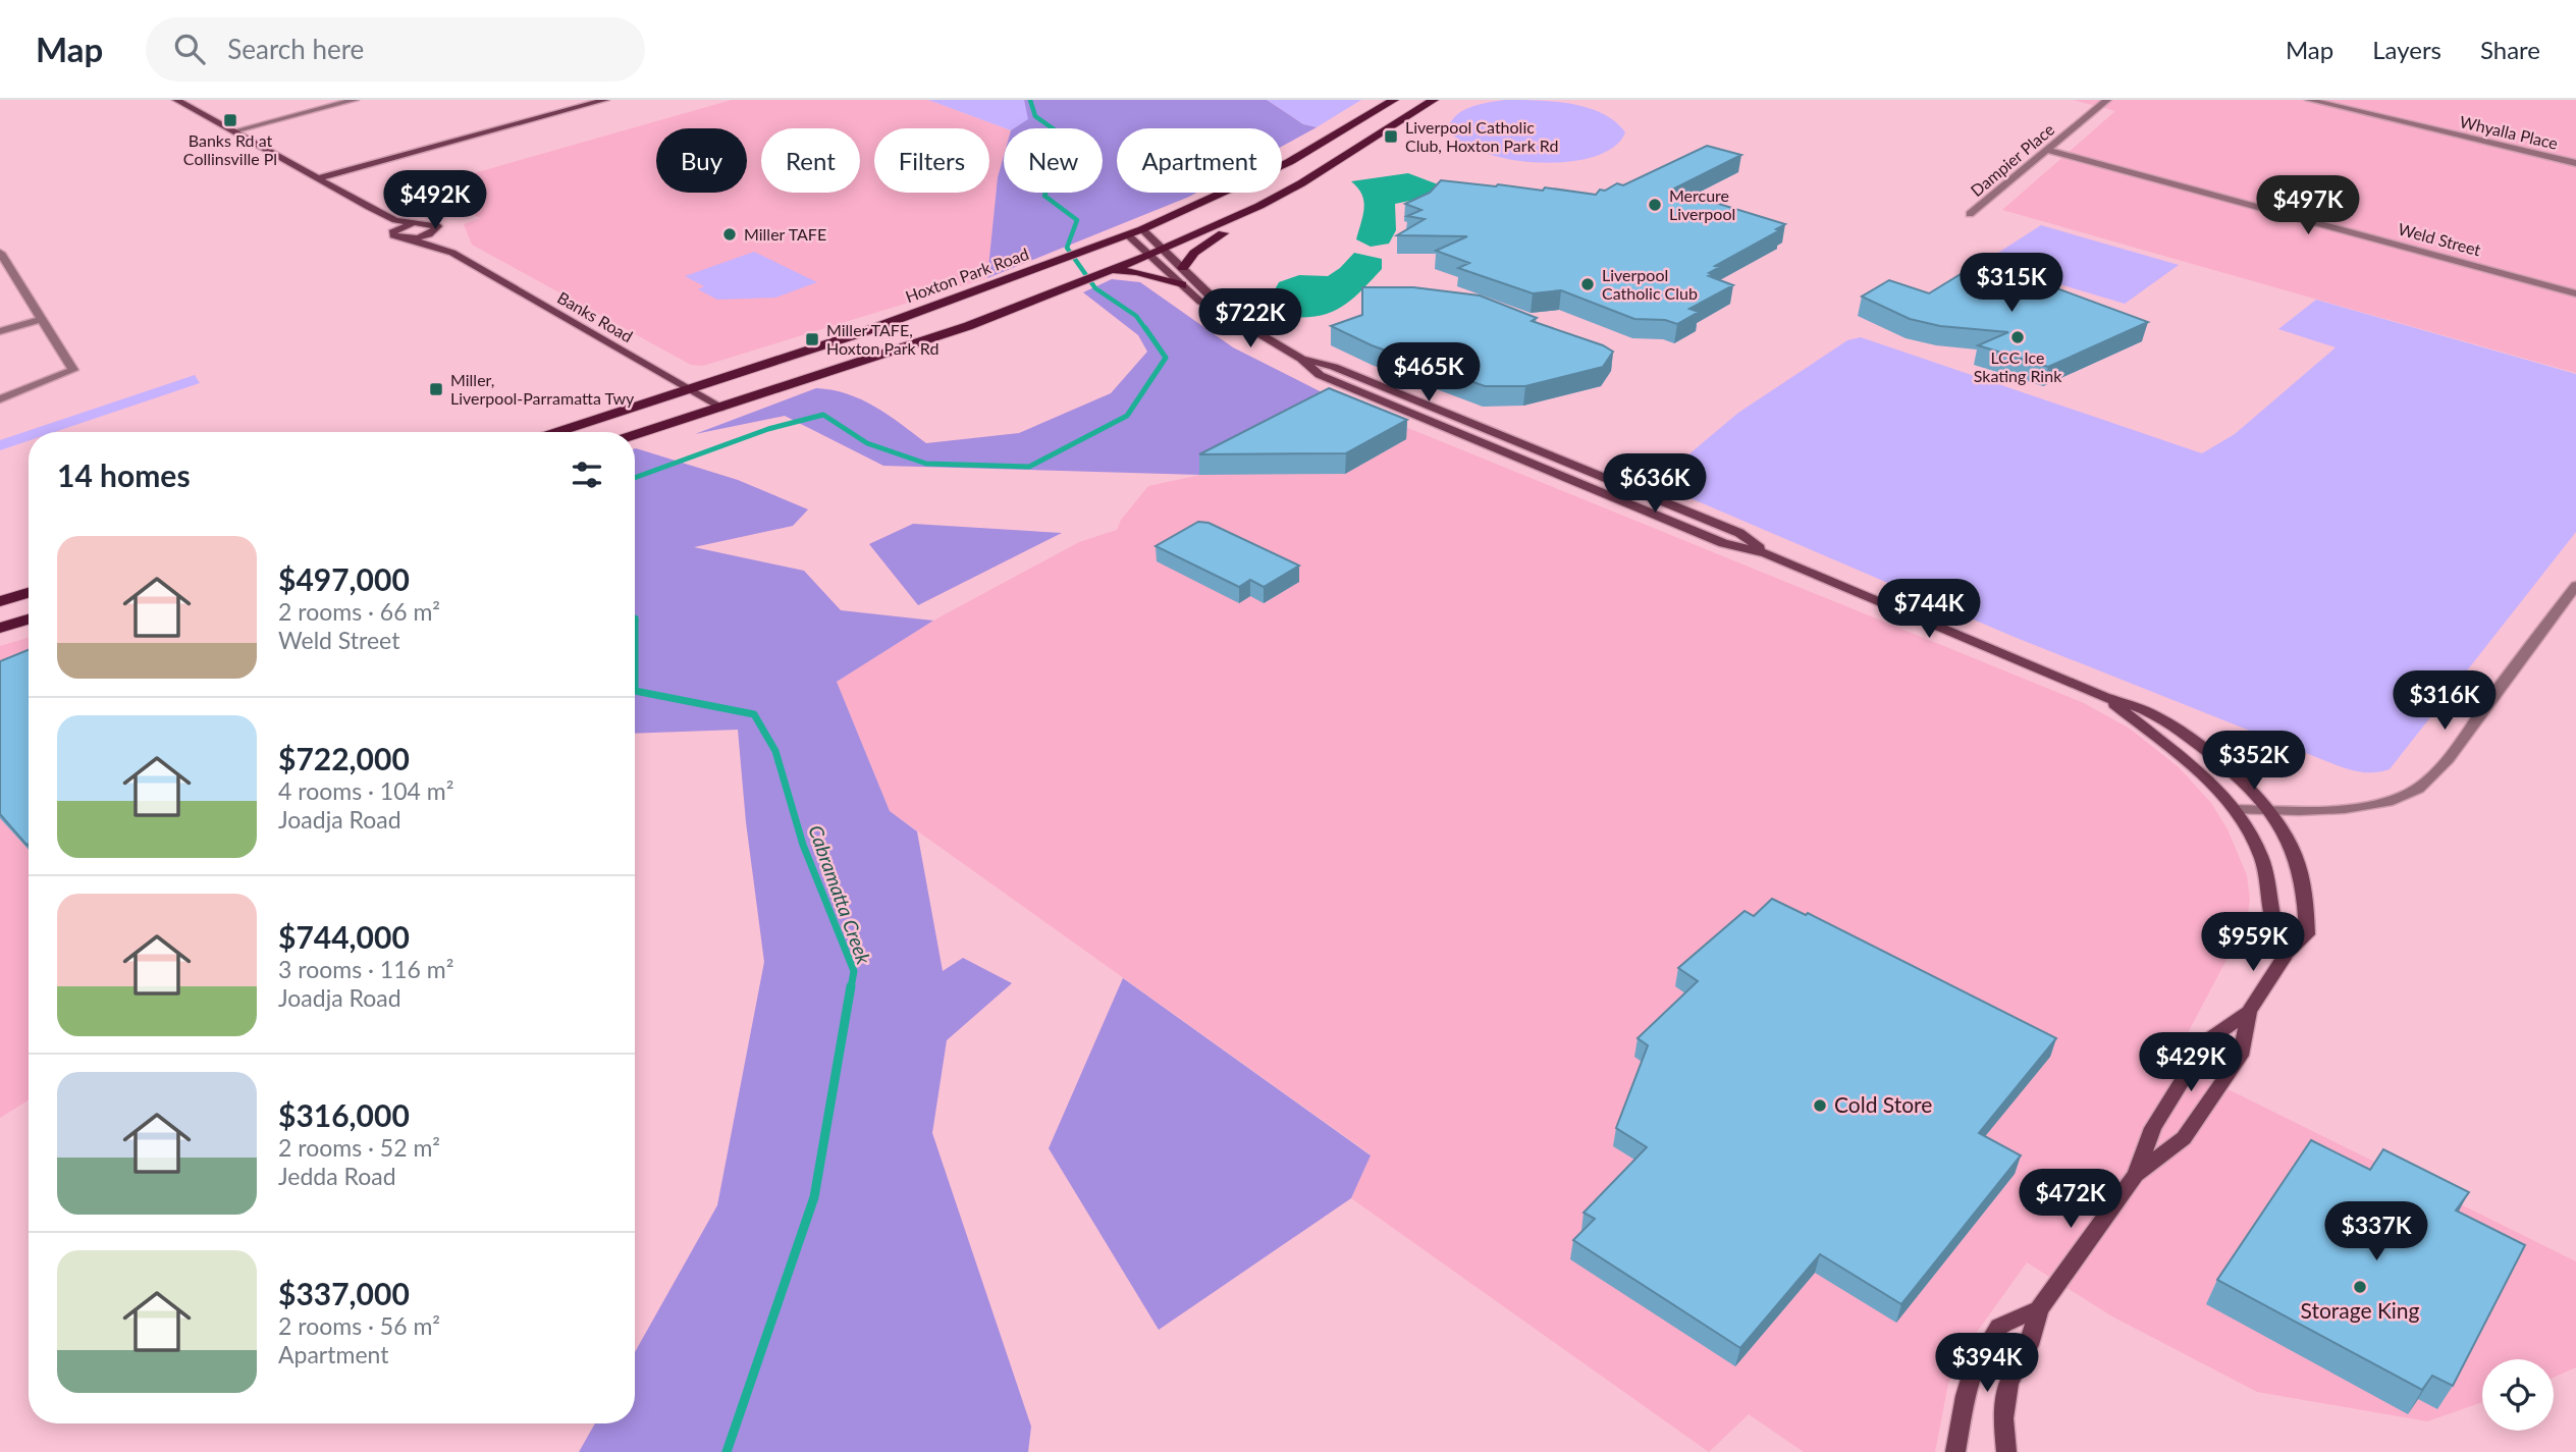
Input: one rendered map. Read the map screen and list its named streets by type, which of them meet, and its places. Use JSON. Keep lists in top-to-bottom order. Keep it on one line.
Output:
{"streets":{"main road":["Hoxton Park Road","Banks Road"],"street":["Whyalla Place","Dampier Place","Weld Street"]},"crossings":[["Dampier Place","Weld Street"],["Hoxton Park Road","Banks Road"]],"water":["Cabramatta Creek"],"places":{"transit":["Banks Rd at Collinsville Pl","Liverpool Catholic Club, Hoxton Park Rd","Miller TAFE, Hoxton Park Rd","Miller, Liverpool-Parramatta Twy"],"other":["Mercure Liverpool","Miller TAFE","Liverpool Catholic Club","LCC Ice Skating Rink","Cold Store","Storage King"]},"page":{"header":"Map","search":"Search here","nav":["Map","Layers","Share"],"chip":["Buy","Rent","Filters","New","Apartment"],"price":["$492K","$497K","$315K","$722K","$465K","$636K","$744K","$316K","$352K","$959K","$429K","$472K","$337K","$394K"],"heading":"14 homes","list":[{"name":"$497,000","note":"2 rooms · 66 m² · Weld Street"},{"name":"$722,000","note":"4 rooms · 104 m² · Joadja Road"},{"name":"$744,000","note":"3 rooms · 116 m² · Joadja Road"},{"name":"$316,000","note":"2 rooms · 52 m² · Jedda Road"},{"name":"$337,000","note":"2 rooms · 56 m² · Apartment"}]}}
